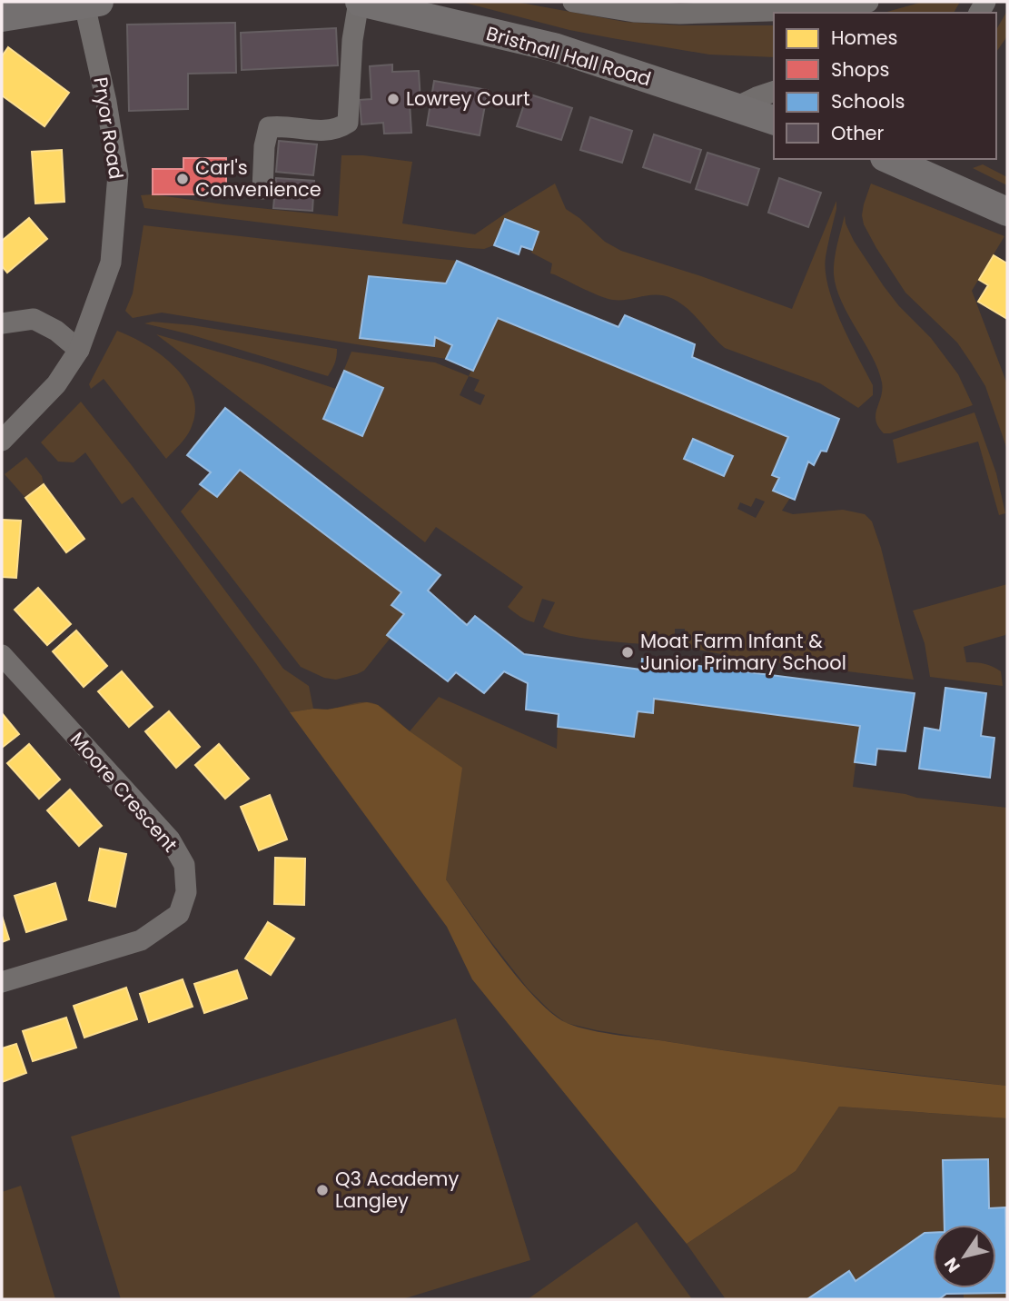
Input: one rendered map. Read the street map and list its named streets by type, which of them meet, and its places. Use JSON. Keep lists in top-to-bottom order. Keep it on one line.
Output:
{"streets":{"street":["Bristnall Hall Road","Pryor Road","Moore Crescent"]},"places":["Lowrey Court","Carl's Convenience","Moat Farm Infant & Junior Primary School","Q3 Academy Langley"],"legend":["Homes","Shops","Schools","Other"],"north":"bottom left"}
